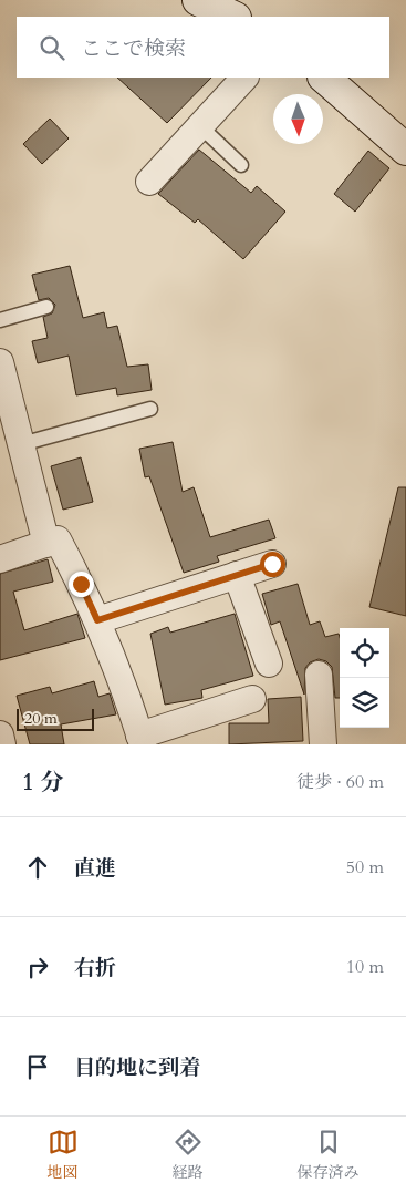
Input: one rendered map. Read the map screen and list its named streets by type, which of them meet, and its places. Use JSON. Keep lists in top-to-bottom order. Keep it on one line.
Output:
{"scale_bar":"20 m","north":"bottom","page":{"search":"ここで検索","scale":"20 m","heading":["1 分","徒歩 · 60 m"],"list":[["直進","50 m"],["右折","10 m"],"目的地に到着"],"nav":["地図","経路","保存済み"]}}
